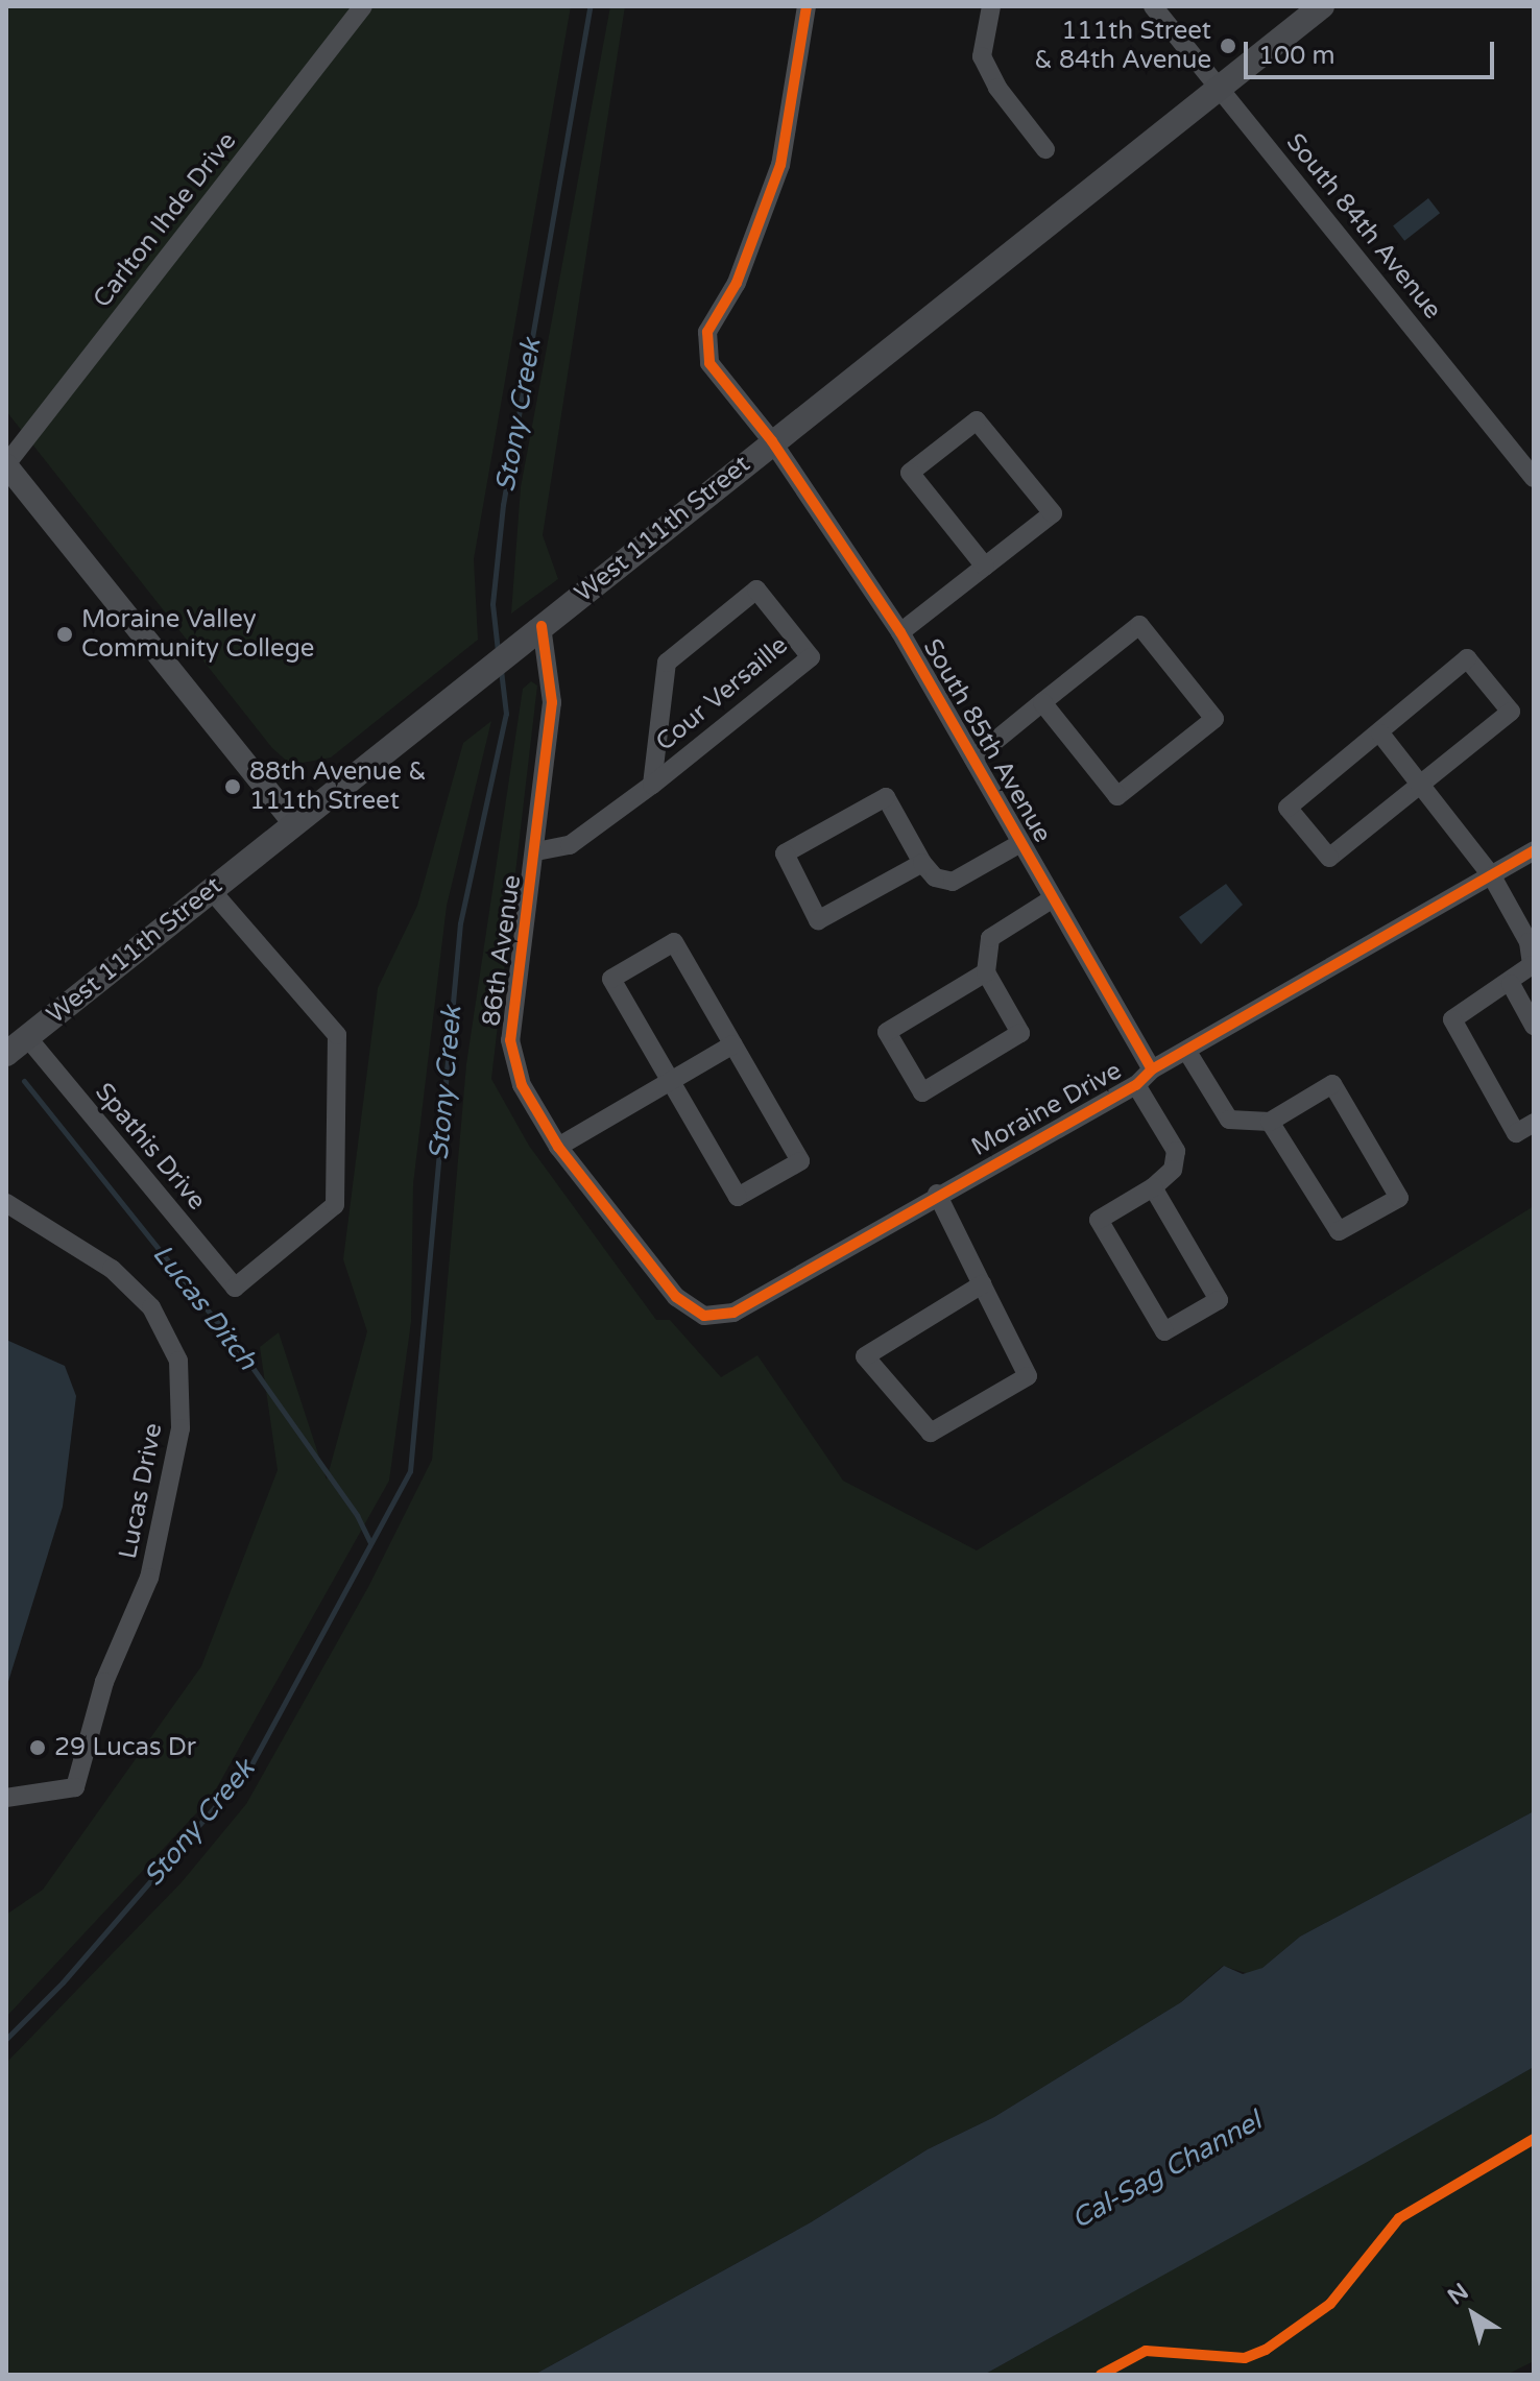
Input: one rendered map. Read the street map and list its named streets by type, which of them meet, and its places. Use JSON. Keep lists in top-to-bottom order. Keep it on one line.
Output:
{"streets":{"main road":["West 111th Street"],"street":["Carlton Ihde Drive","South 84th Avenue","Cour Versaille","South 85th Avenue","86th Avenue","Moraine Drive","Spathis Drive","Lucas Drive"]},"crossings":[["South 84th Avenue","West 111th Street"],["West 111th Street","South 85th Avenue"],["West 111th Street","86th Avenue"],["West 111th Street","Spathis Drive"],["Cour Versaille","86th Avenue"],["South 85th Avenue","Moraine Drive"],["86th Avenue","Moraine Drive"]],"water":["Stony Creek","Lucas Ditch","Cal-Sag Channel"],"places":["111th Street & 84th Avenue","Moraine Valley Community College","88th Avenue & 111th Street","29 Lucas Dr"],"scale_bar":"100 m","north":"top left"}
